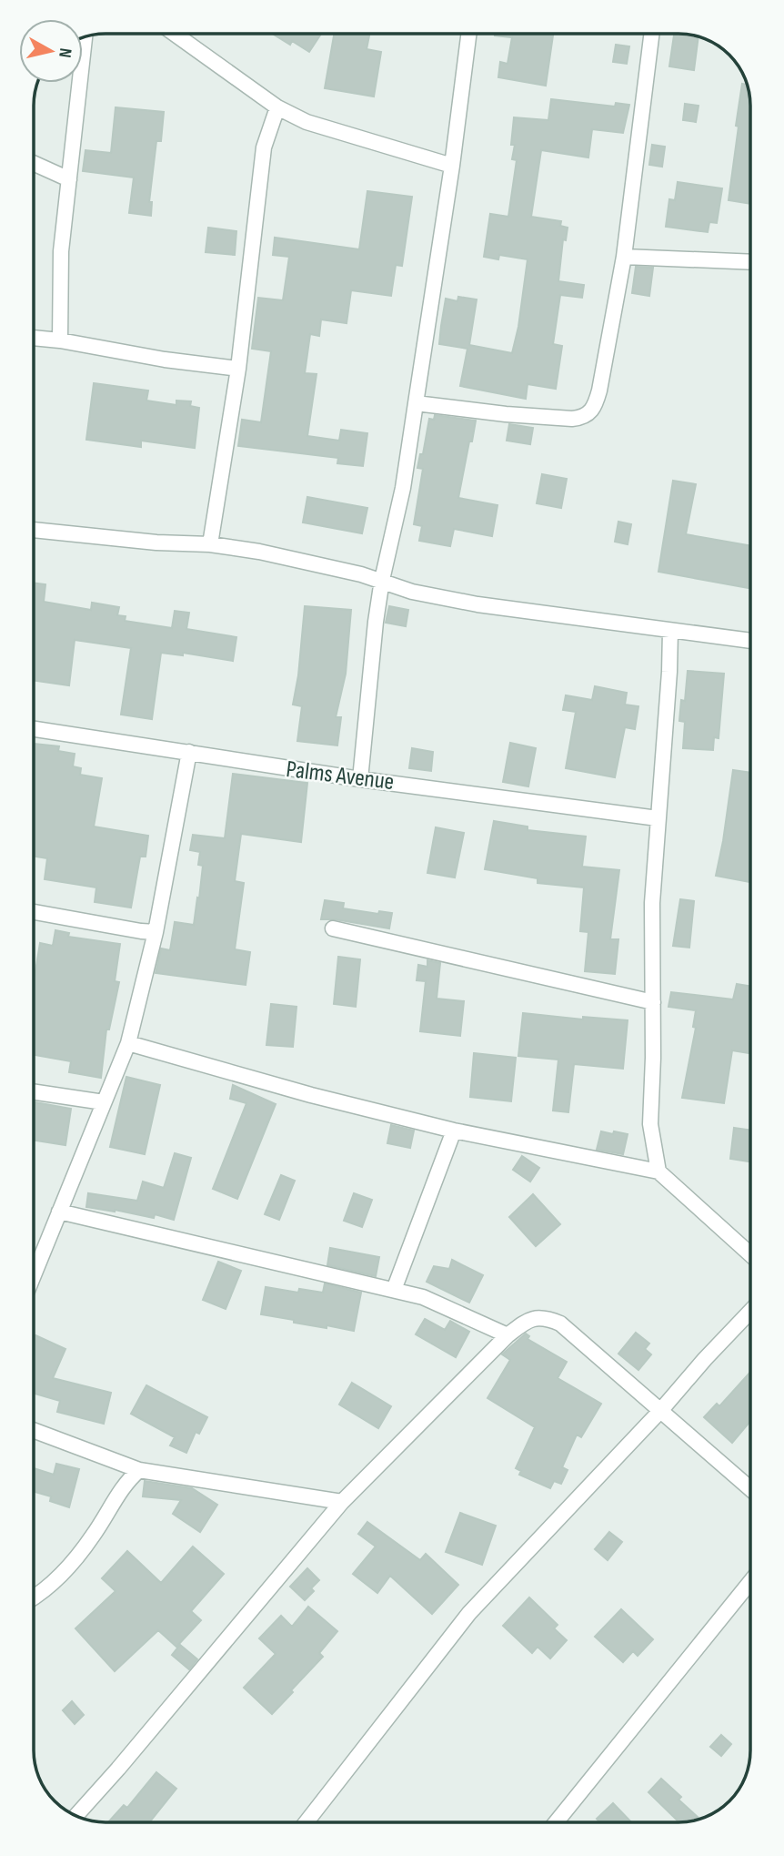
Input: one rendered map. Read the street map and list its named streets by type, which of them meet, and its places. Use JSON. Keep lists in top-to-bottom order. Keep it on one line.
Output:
{"streets":{"street":["Palms Avenue"]},"north":"right"}
